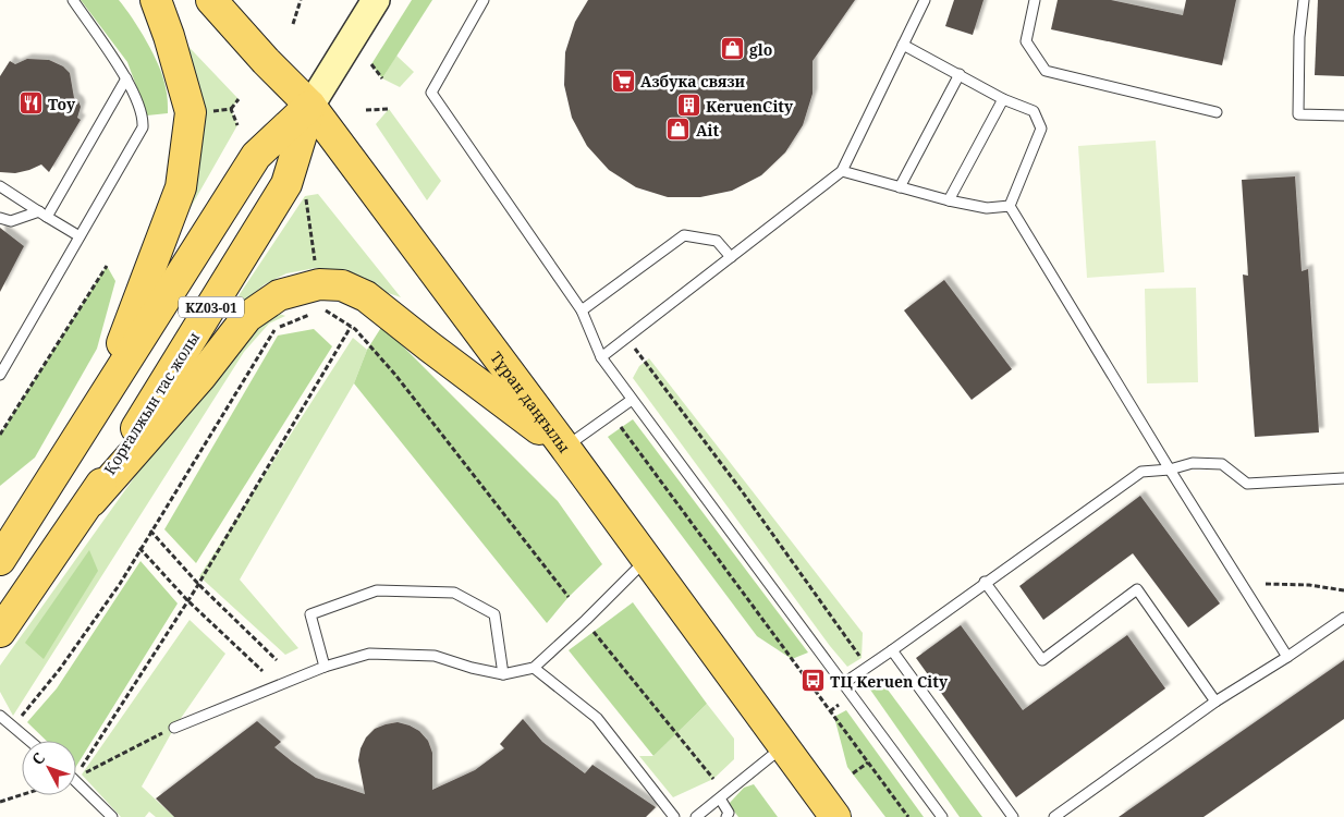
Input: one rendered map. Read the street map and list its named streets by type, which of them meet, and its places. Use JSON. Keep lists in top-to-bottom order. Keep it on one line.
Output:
{"streets":{"main road":["KZ03-01","Тұран даңғылы","Қорғалжын тас жолы"]},"crossings":[["Тұран даңғылы","Қорғалжын тас жолы"]],"places":{"shop":["glo","Ait"],"supermarket":["Азбука связи"],"restaurant":["Toy"],"building":["KeruenCity"],"bus stop":["ТЦ Keruen City"]},"north":"top left"}
